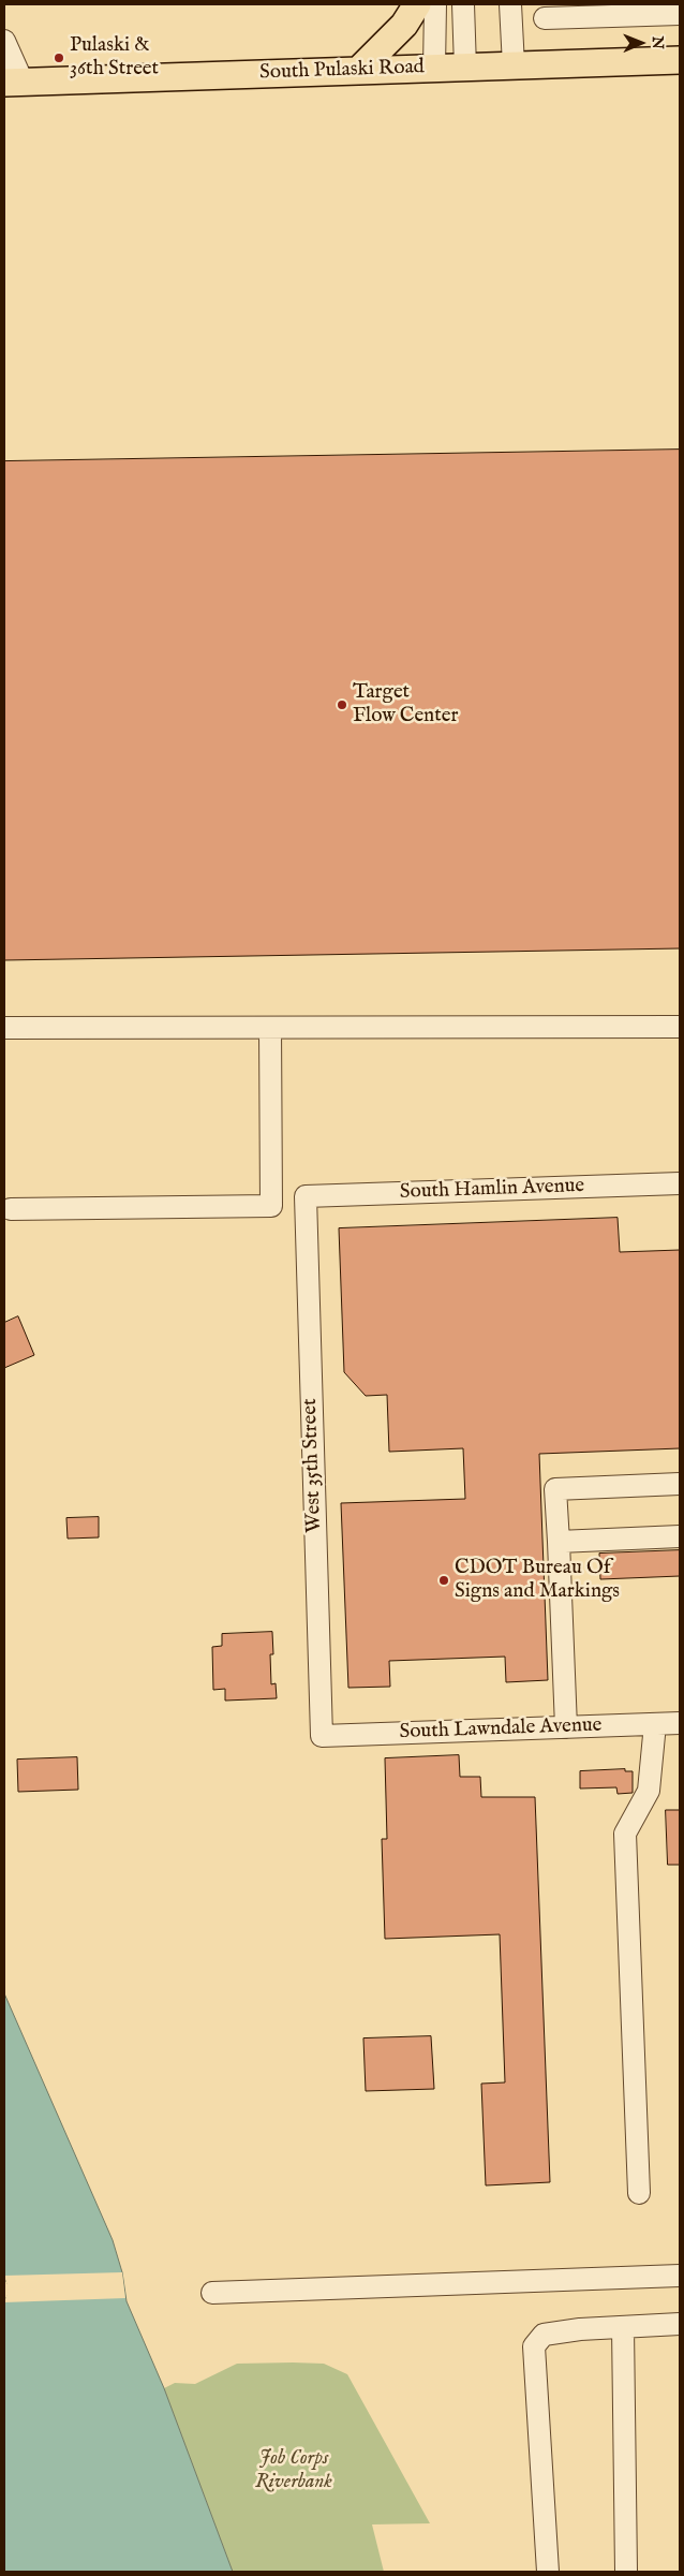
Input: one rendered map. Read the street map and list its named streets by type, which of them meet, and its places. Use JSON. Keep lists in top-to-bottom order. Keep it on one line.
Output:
{"streets":{"main road":["South Pulaski Road"],"street":["South Hamlin Avenue","West 35th Street","South Lawndale Avenue"]},"crossings":[["South Hamlin Avenue","West 35th Street"],["West 35th Street","South Lawndale Avenue"]],"parks":["Job Corps Riverbank"],"places":["Pulaski & 36th Street","Target Flow Center","CDOT Bureau Of Signs and Markings"],"north":"right"}
